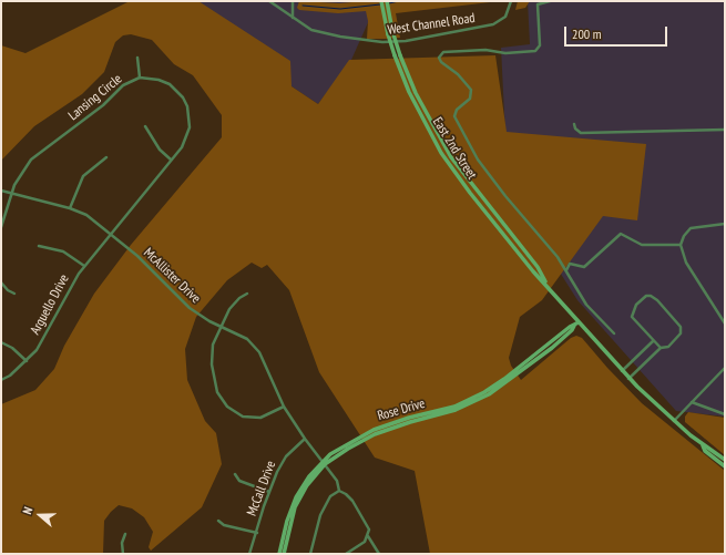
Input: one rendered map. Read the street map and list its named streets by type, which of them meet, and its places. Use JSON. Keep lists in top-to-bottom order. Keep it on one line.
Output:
{"streets":{"main road":["East 2nd Street","Rose Drive"],"street":["West Channel Road","Lansing Circle","McAllister Drive","Arguello Drive","McCall Drive"]},"crossings":[["Lansing Circle","McAllister Drive"],["Lansing Circle","Arguello Drive"],["East 2nd Street","Rose Drive"],["McAllister Drive","Arguello Drive"],["McAllister Drive","Rose Drive"],["McAllister Drive","McCall Drive"]],"scale_bar":"200 m","north":"left"}
